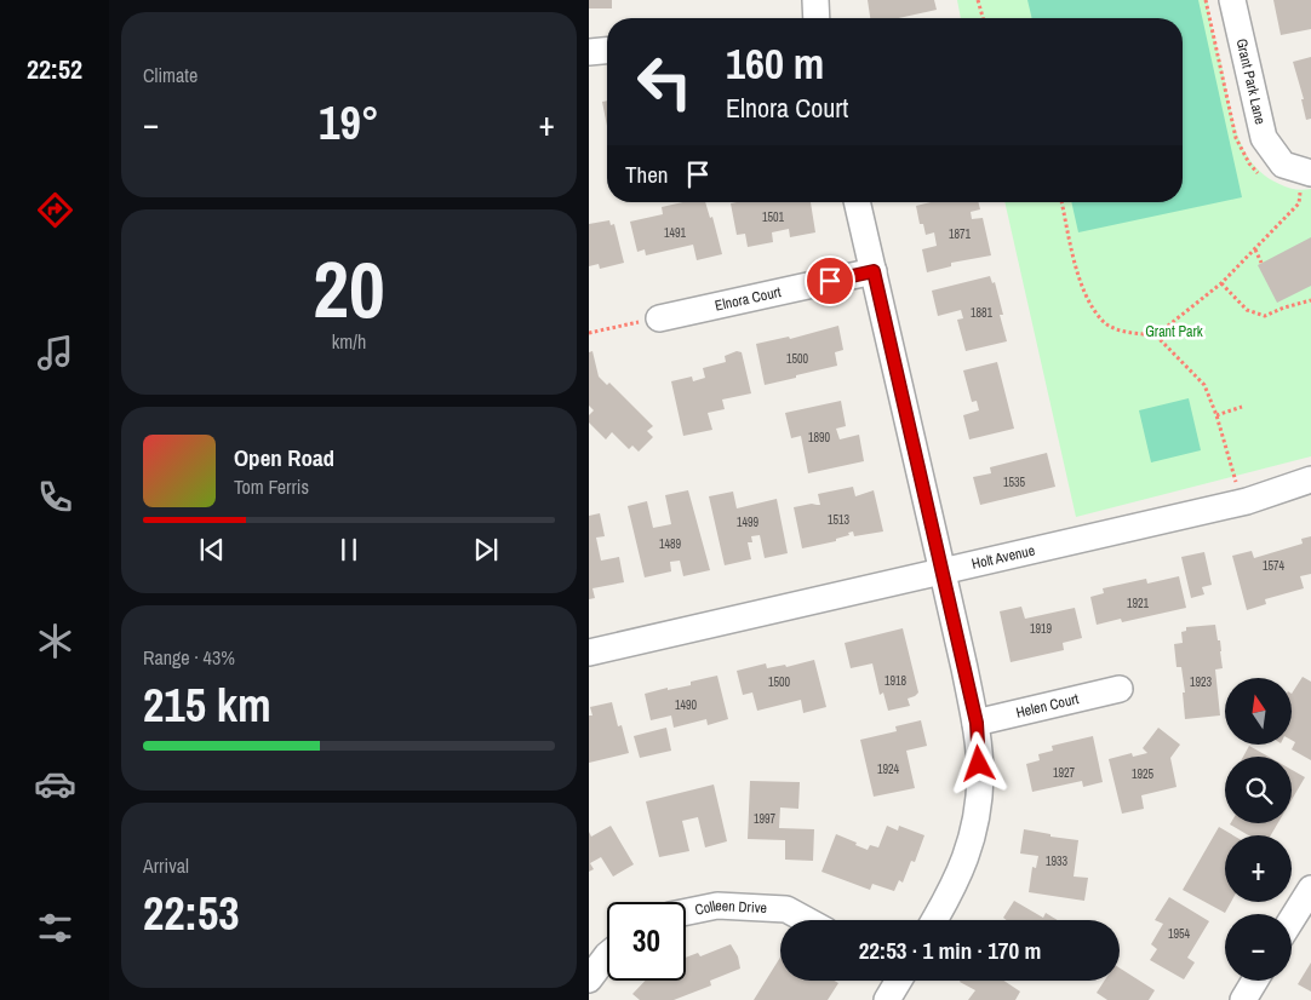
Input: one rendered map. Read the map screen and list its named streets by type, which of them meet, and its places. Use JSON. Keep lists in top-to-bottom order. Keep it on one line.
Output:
{"streets":{"street":["Grant Park Lane","Elnora Court","Holt Avenue","Helen Court","Colleen Drive"]},"parks":["Grant Park"],"house_numbers":["1501","1491","1871","1881","1500","1890","1535","1513","1499","1489","1574","1921","1919","1918","1500","1923","1490","1924","1927","1925","1997","1933","1954"],"north":"top","page":{"tabs":"22:52","tile":["Climate",["20","km/h"],["Range · 43%","215 km"],["Arrival","22:53"]],"turn":["160 m","Elnora Court"],"heat":["−","19°","+"],"then":"Then","song":["Open Road","Tom Ferris"],"map_buttons":["+","−"],"limit":"30","trip":"22:53 · 1 min · 170 m"}}
